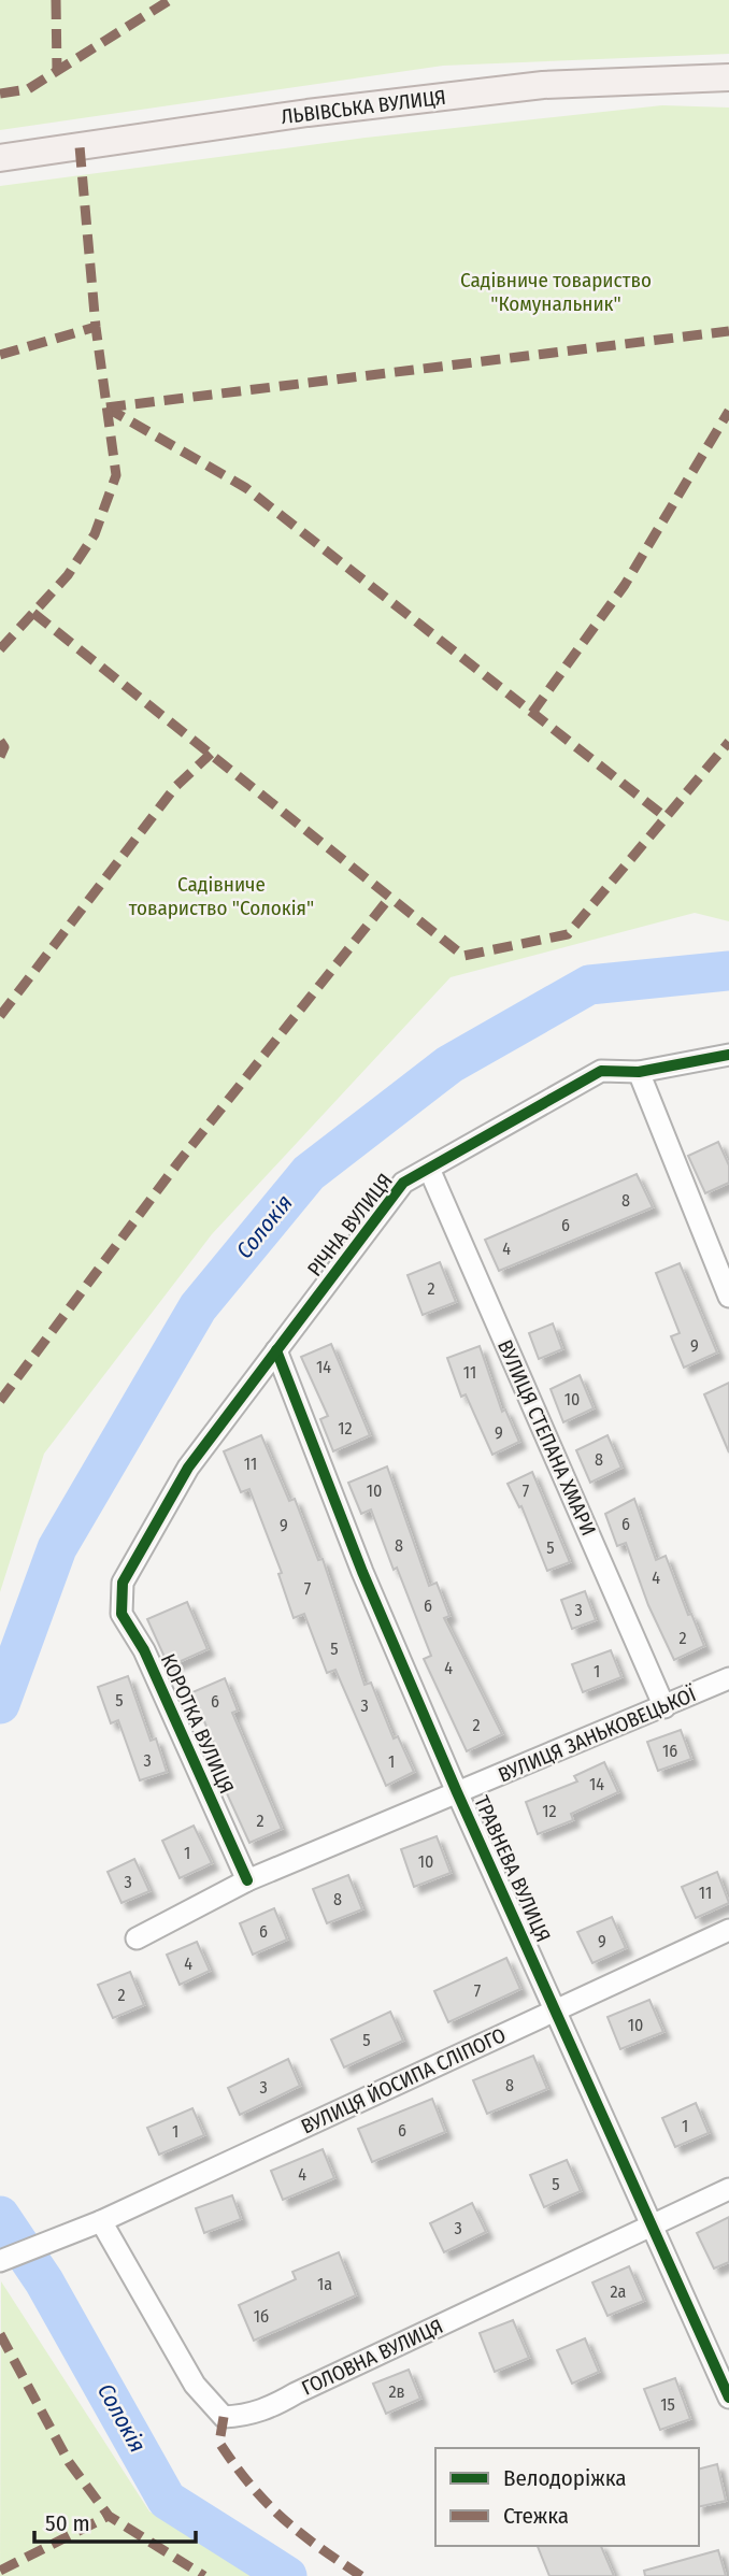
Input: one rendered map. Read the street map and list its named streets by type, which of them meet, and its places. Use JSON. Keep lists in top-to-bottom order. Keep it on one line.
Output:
{"streets":{"main road":["ЛЬВІВСЬКА ВУЛИЦЯ"],"street":["РІЧНА ВУЛИЦЯ","ВУЛИЦЯ СТЕПАНА ХМАРИ","КОРОТКА ВУЛИЦЯ","ВУЛИЦЯ ЗАНЬКОВЕЦЬКОЇ","ТРАВНЕВА ВУЛИЦЯ","ВУЛИЦЯ ЙОСИПА СЛІПОГО","ГОЛОВНА ВУЛИЦЯ"]},"crossings":[["РІЧНА ВУЛИЦЯ","ВУЛИЦЯ СТЕПАНА ХМАРИ"],["РІЧНА ВУЛИЦЯ","КОРОТКА ВУЛИЦЯ"],["РІЧНА ВУЛИЦЯ","ТРАВНЕВА ВУЛИЦЯ"],["ВУЛИЦЯ СТЕПАНА ХМАРИ","ВУЛИЦЯ ЗАНЬКОВЕЦЬКОЇ"],["КОРОТКА ВУЛИЦЯ","ВУЛИЦЯ ЗАНЬКОВЕЦЬКОЇ"],["ВУЛИЦЯ ЗАНЬКОВЕЦЬКОЇ","ТРАВНЕВА ВУЛИЦЯ"],["ТРАВНЕВА ВУЛИЦЯ","ВУЛИЦЯ ЙОСИПА СЛІПОГО"],["ТРАВНЕВА ВУЛИЦЯ","ГОЛОВНА ВУЛИЦЯ"],["ВУЛИЦЯ ЙОСИПА СЛІПОГО","ГОЛОВНА ВУЛИЦЯ"]],"water":["Солокія"],"parks":["Садівниче товариство \"Комунальник\"","Садівниче товариство \"Солокія\""],"house_numbers":["8","6","4","2","9","14","11","10","12","9","8","11","10","7","6","9","8","5","4","7","6","3","2","5","4","1","5","6","3","2","16","3","1","14","12","2","1","10","3","11","8","6","9","4","7","2","10","5","8","3","1","6","1","4","5","3","1а","2а","1б","2в","15"],"legend":["Велодоріжка","Стежка"],"scale_bar":"50 m"}
